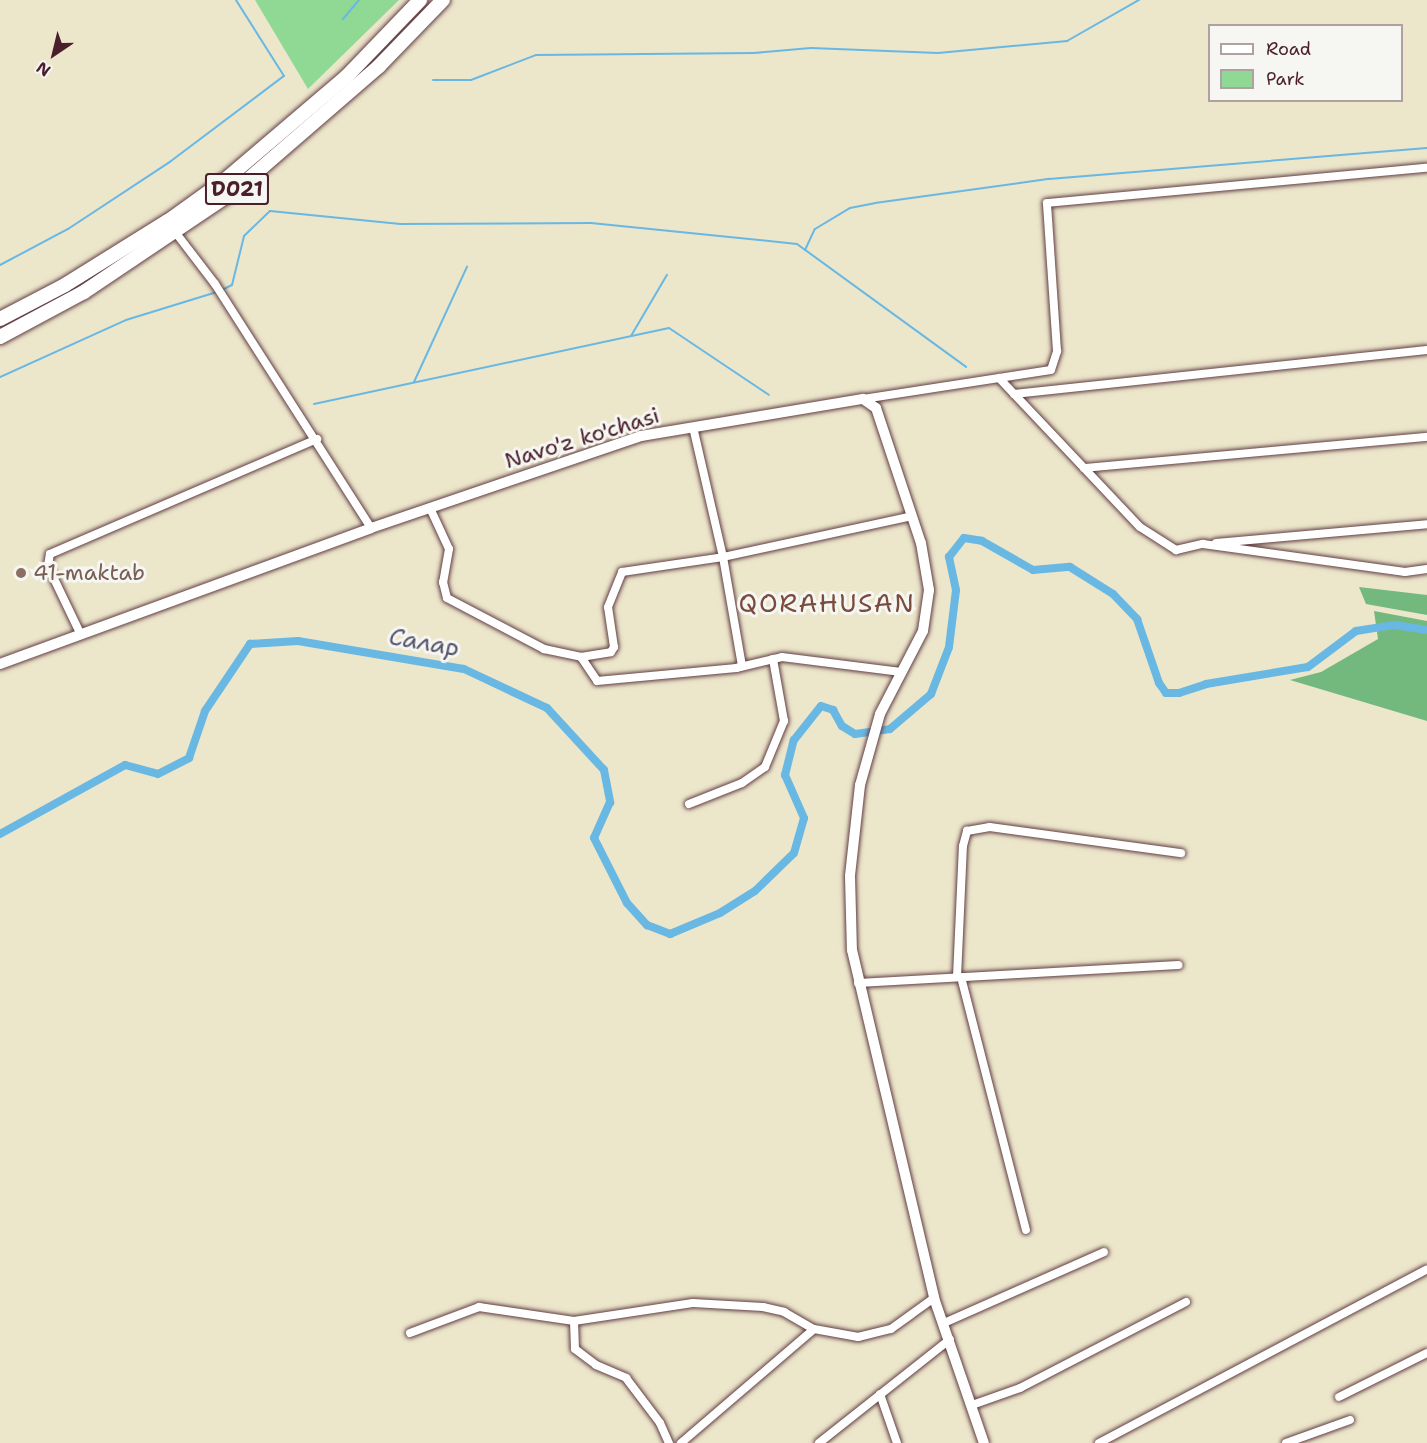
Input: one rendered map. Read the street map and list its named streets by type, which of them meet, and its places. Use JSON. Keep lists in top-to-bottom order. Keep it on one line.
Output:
{"streets":{"highway":["D021"],"street":["Navo'z ko'chasi"]},"districts":["QORAHUSAN"],"water":["Салар"],"places":["41-maktab"],"legend":["Road","Park"],"north":"bottom left"}
